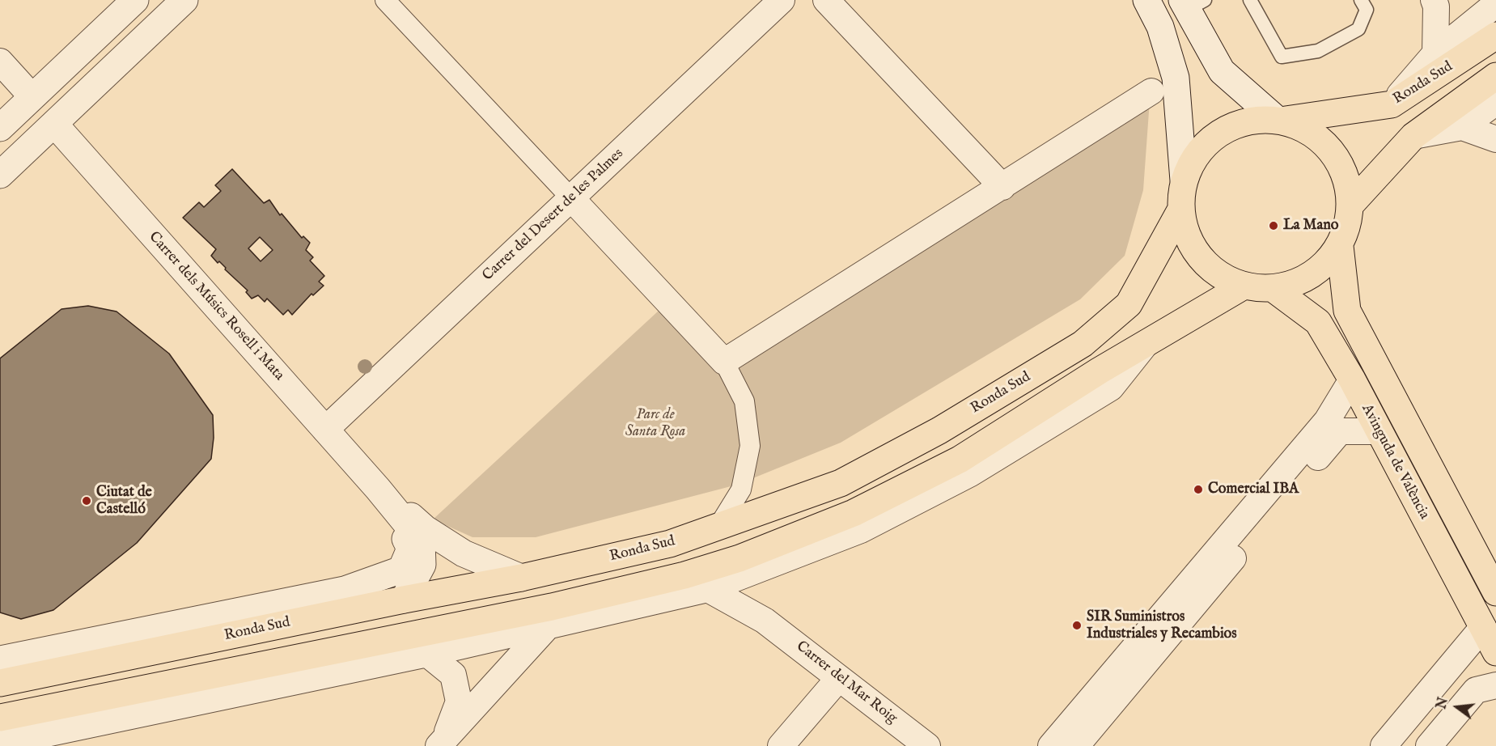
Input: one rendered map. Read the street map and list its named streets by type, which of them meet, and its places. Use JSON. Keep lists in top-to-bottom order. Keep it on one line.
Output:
{"streets":{"main road":["Ronda Sud","Avinguda de València"],"street":["Carrer del Desert de les Palmes","Carrer dels Músics Rosell i Mata","Carrer del Mar Roig"]},"crossings":[["Ronda Sud","Carrer dels Músics Rosell i Mata"],["Ronda Sud","Avinguda de València"],["Carrer del Desert de les Palmes","Carrer dels Músics Rosell i Mata"]],"parks":["Parc de Santa Rosa"],"places":["La Mano","Comercial IBA","Ciutat de Castelló","SIR Suministros Industriales y Recambios"],"north":"left"}
